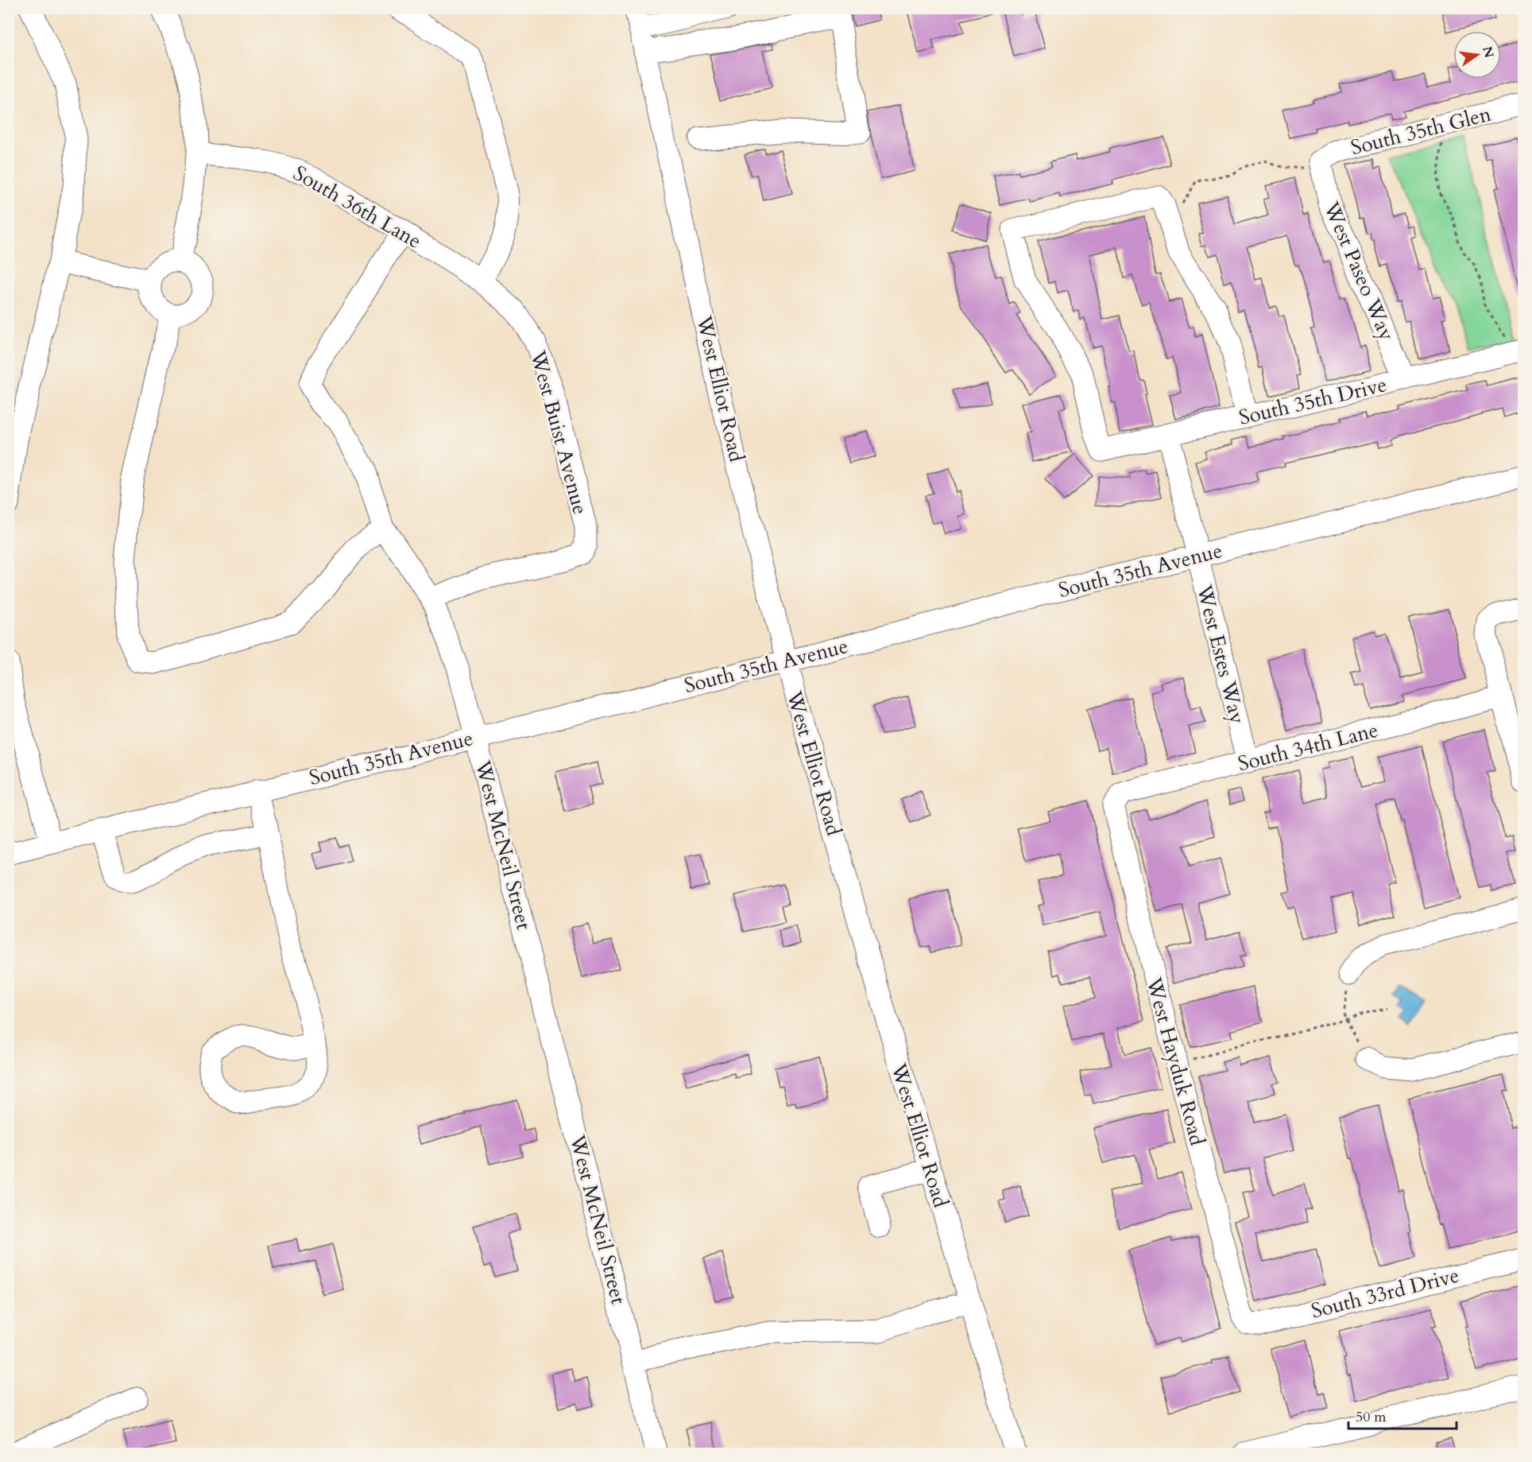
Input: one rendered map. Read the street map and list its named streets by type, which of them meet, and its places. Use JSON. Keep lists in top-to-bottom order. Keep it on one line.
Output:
{"streets":{"street":["South 35th Glen","South 36th Lane","West Paseo Way","West Elliot Road","South 35th Drive","West Buist Avenue","South 35th Avenue","West Estes Way","South 34th Lane","West McNeil Street","West Hayduk Road","South 33rd Drive"]},"crossings":[["South 35th Glen","West Paseo Way"],["South 36th Lane","West Buist Avenue"],["South 36th Lane","West McNeil Street"],["West Paseo Way","South 35th Drive"],["West Elliot Road","South 35th Avenue"],["South 35th Drive","West Estes Way"],["West Buist Avenue","West McNeil Street"],["South 35th Avenue","West Estes Way"],["South 35th Avenue","West McNeil Street"],["West Estes Way","South 34th Lane"],["South 34th Lane","West Hayduk Road"],["West Hayduk Road","South 33rd Drive"]],"scale_bar":"50 m","north":"right"}
